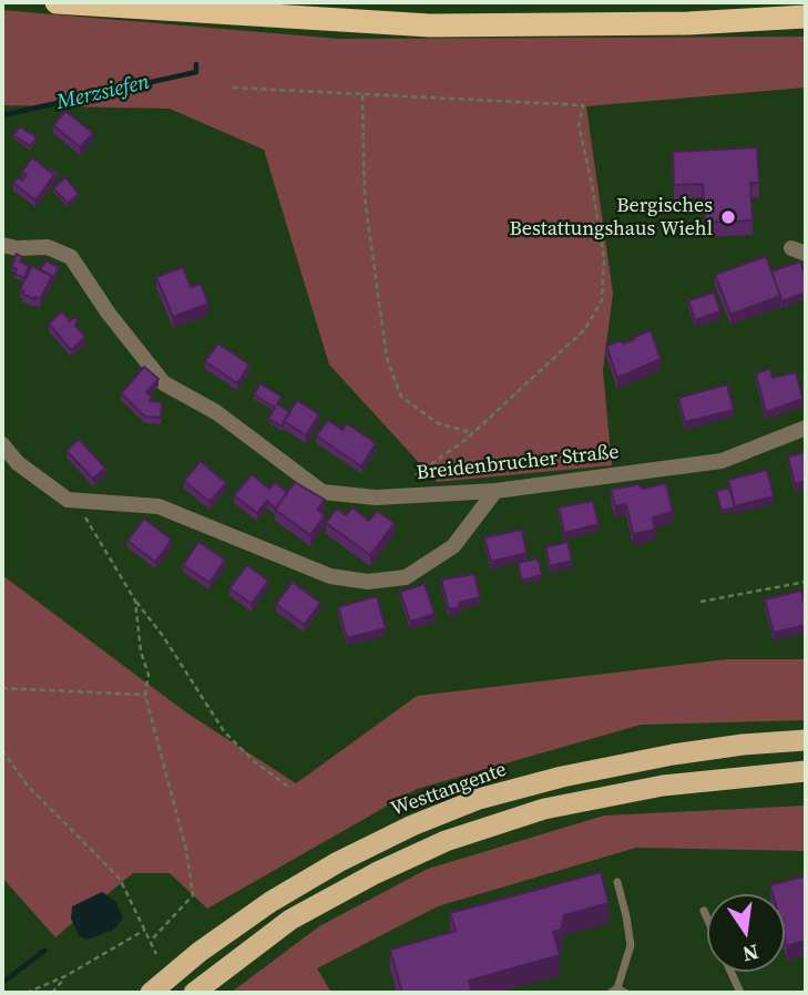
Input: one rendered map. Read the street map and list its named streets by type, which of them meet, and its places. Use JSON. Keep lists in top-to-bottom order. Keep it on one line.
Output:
{"streets":{"highway":["Westtangente"],"street":["Breidenbrucher Straße"]},"water":["Merzsiefen"],"places":["Bergisches Bestattungshaus Wiehl"],"north":"bottom"}
